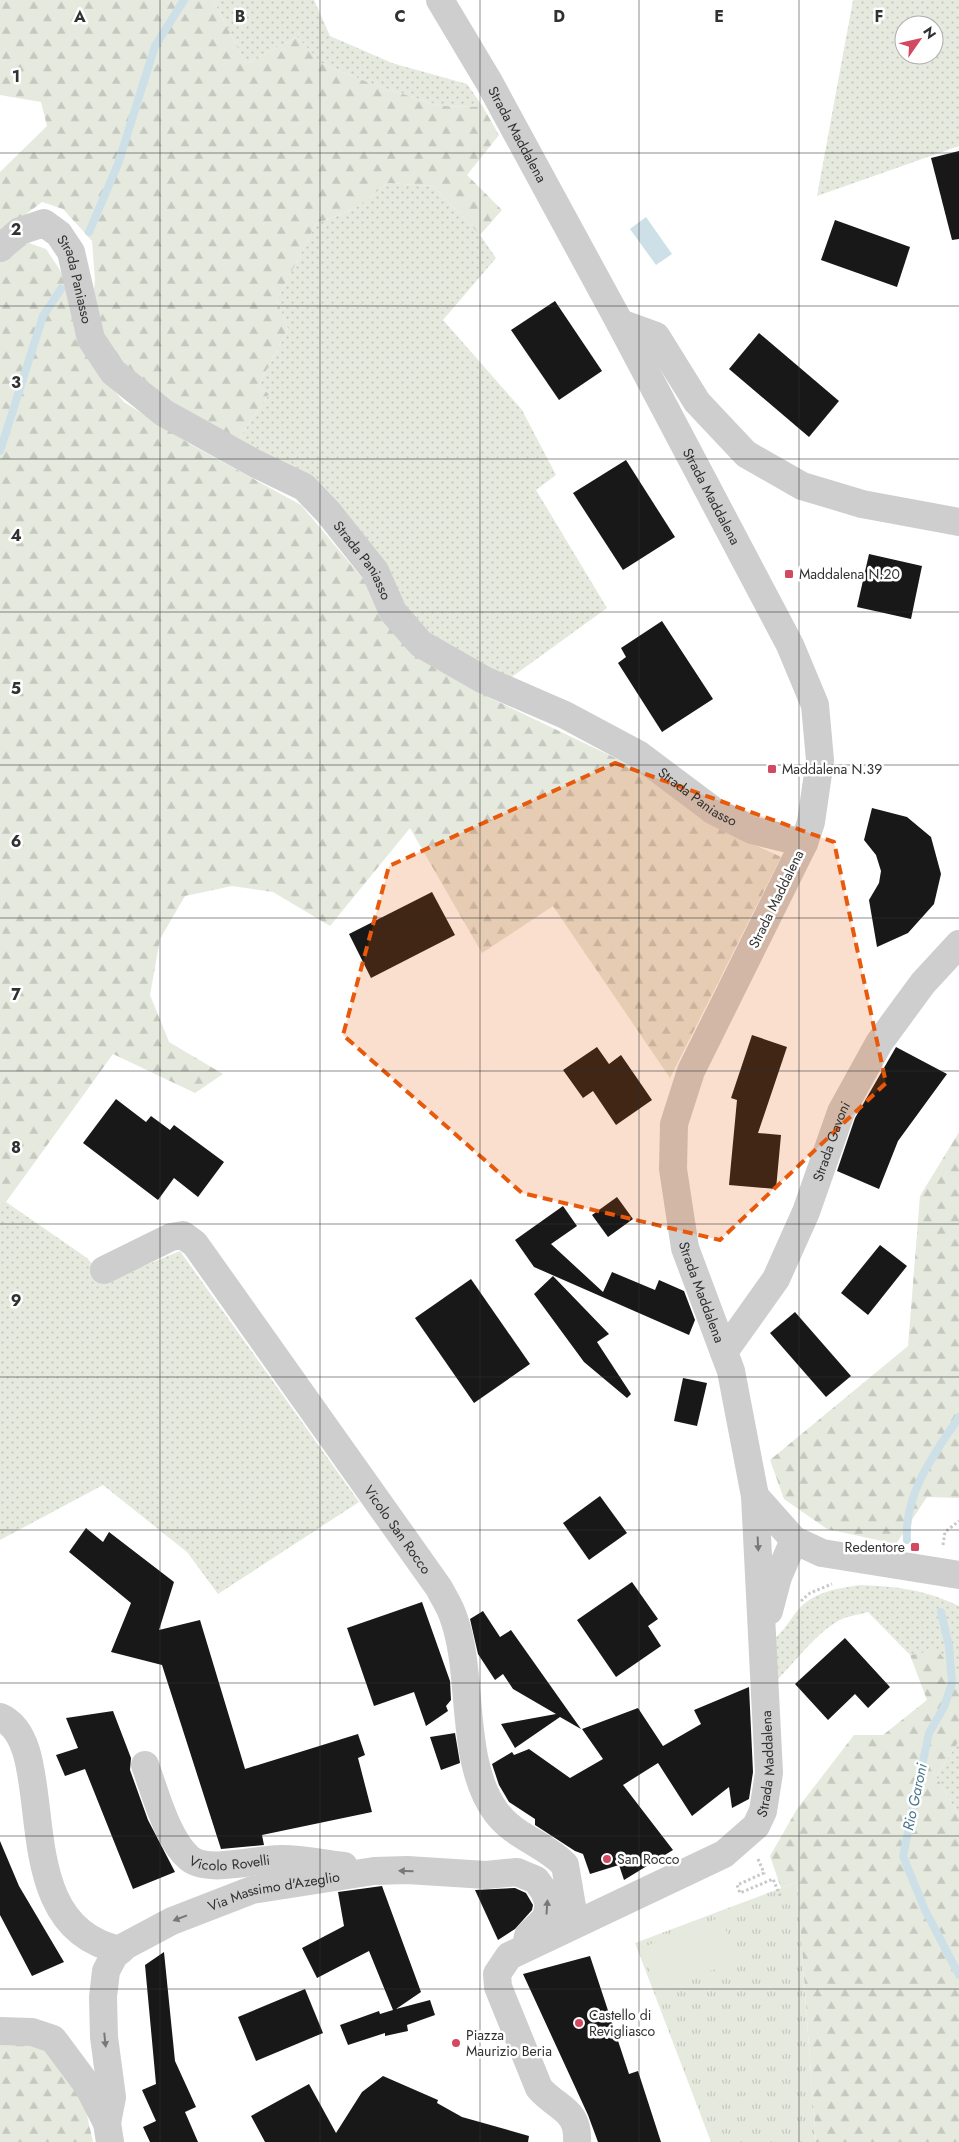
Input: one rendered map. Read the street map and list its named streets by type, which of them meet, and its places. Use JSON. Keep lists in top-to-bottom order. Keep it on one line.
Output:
{"streets":{"street":["Strada Maddalena","Strada Paniasso","Strada Gavoni","Vicolo San Rocco","Vicolo Rovelli","Via Massimo d'Azeglio"]},"crossings":[["Strada Maddalena","Strada Paniasso"],["Strada Maddalena","Strada Gavoni"],["Strada Maddalena","Vicolo San Rocco"],["Strada Maddalena","Via Massimo d'Azeglio"],["Vicolo Rovelli","Via Massimo d'Azeglio"]],"water":["Rio Garoni"],"places":{"transit":["Maddalena N.20","Maddalena N.39","Redentore"],"other":["San Rocco","Castello di Revigliasco","Piazza Maurizio Beria"]},"north":"top right","grid":{"columns":["A","B","C","D","E","F"],"rows":["1","2","3","4","5","6","7","8","9"]}}
